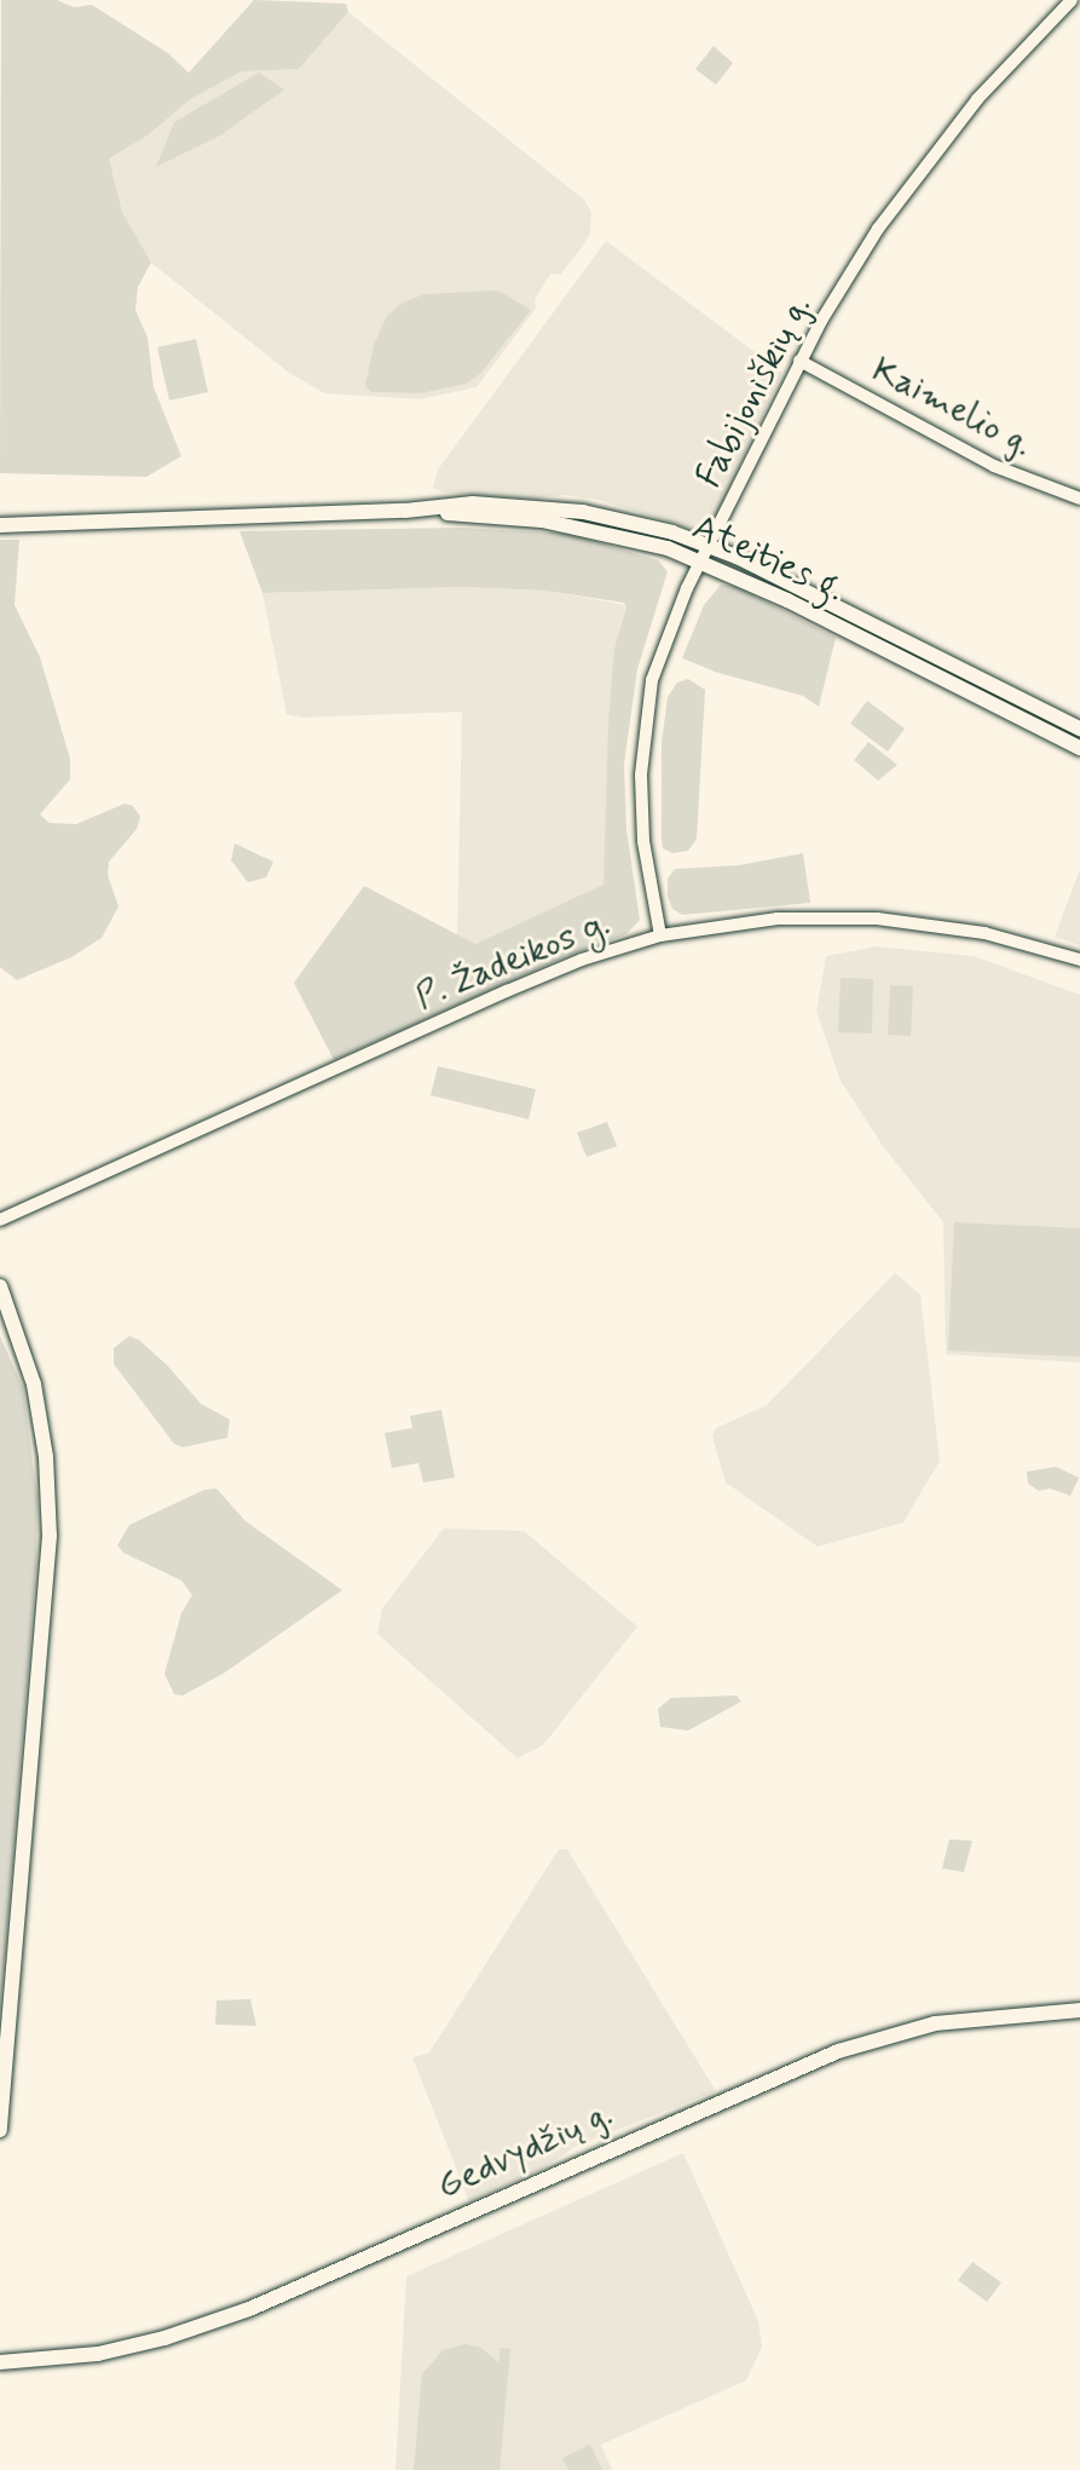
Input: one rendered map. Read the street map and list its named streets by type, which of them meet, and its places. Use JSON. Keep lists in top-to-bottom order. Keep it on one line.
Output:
{"streets":{"main road":["Ateities g.","Gedvydžių g."],"street":["Fabijoniškių g.","Kaimelio g.","P. Žadeikos g."]},"crossings":[["Fabijoniškių g.","Kaimelio g."],["Fabijoniškių g.","Ateities g."],["Fabijoniškių g.","P. Žadeikos g."]]}
